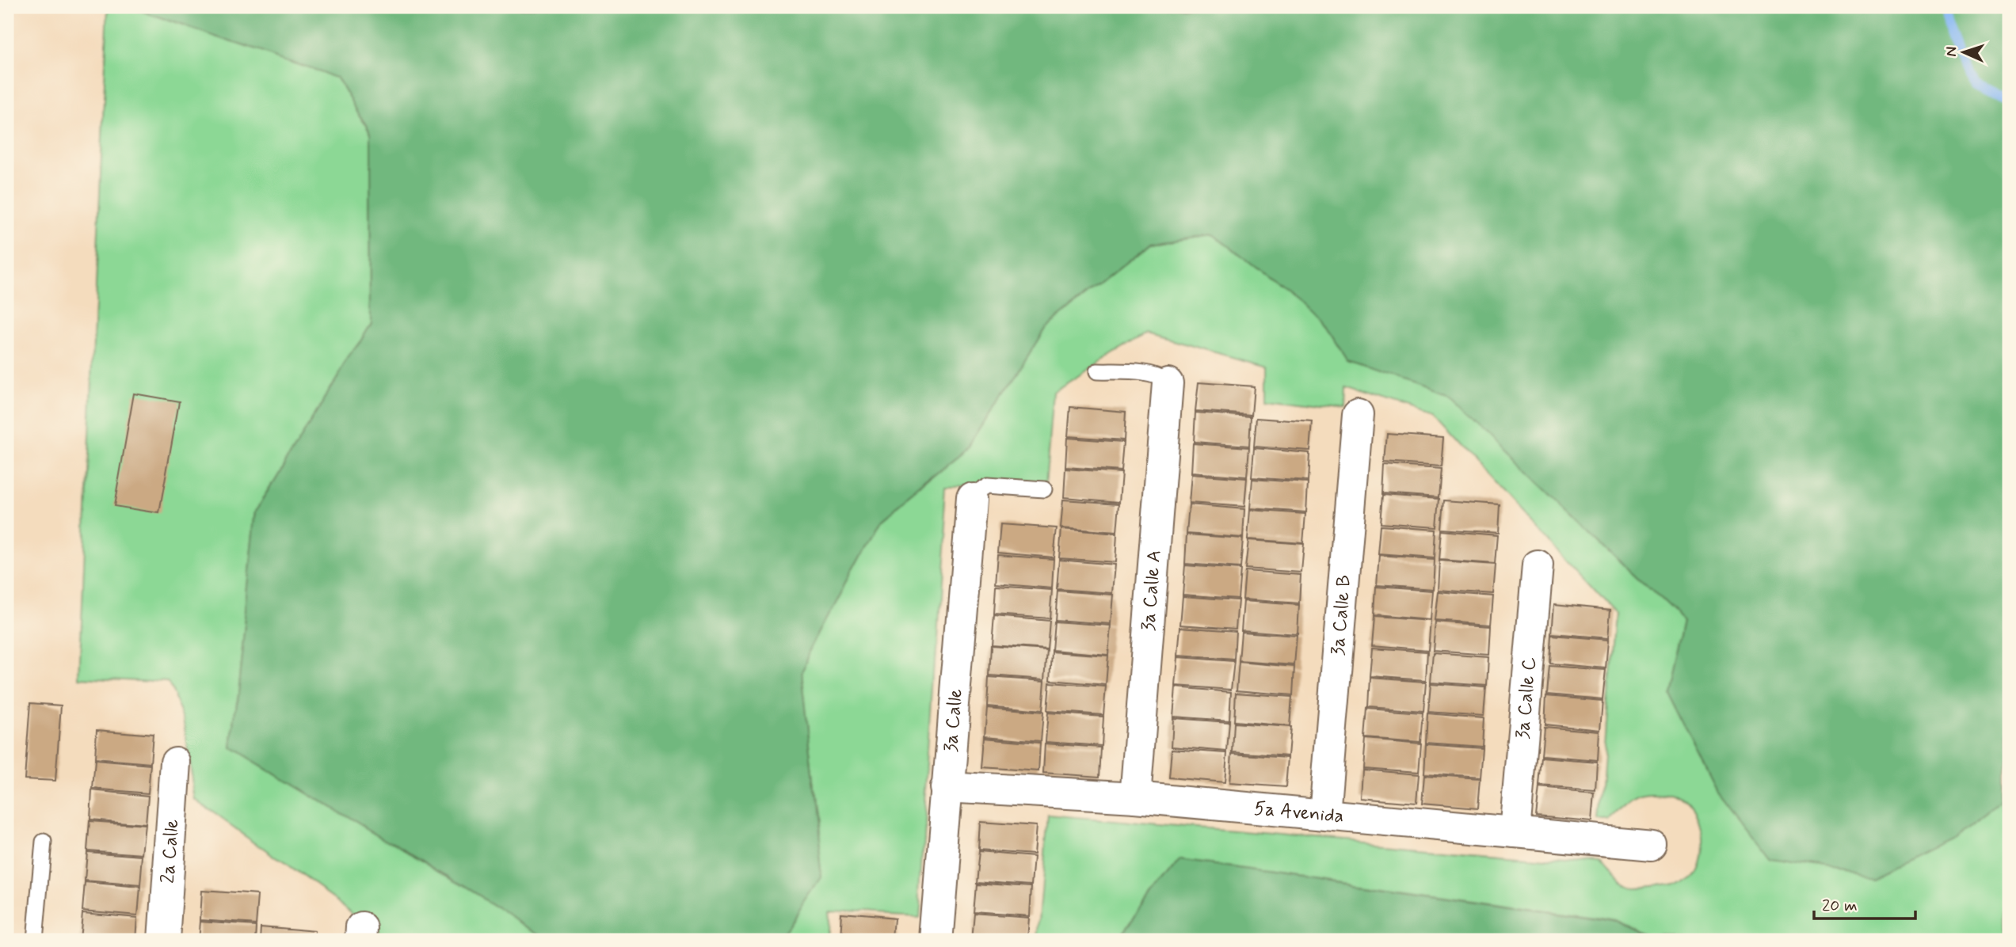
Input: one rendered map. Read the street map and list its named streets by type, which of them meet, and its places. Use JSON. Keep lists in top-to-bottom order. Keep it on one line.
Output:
{"streets":{"street":["3a Calle A","3a Calle B","3a Calle C","3a Calle","5a Avenida","2a Calle"]},"crossings":[["3a Calle A","5a Avenida"],["3a Calle B","5a Avenida"],["3a Calle C","5a Avenida"],["3a Calle","5a Avenida"]],"scale_bar":"20 m","north":"left"}
